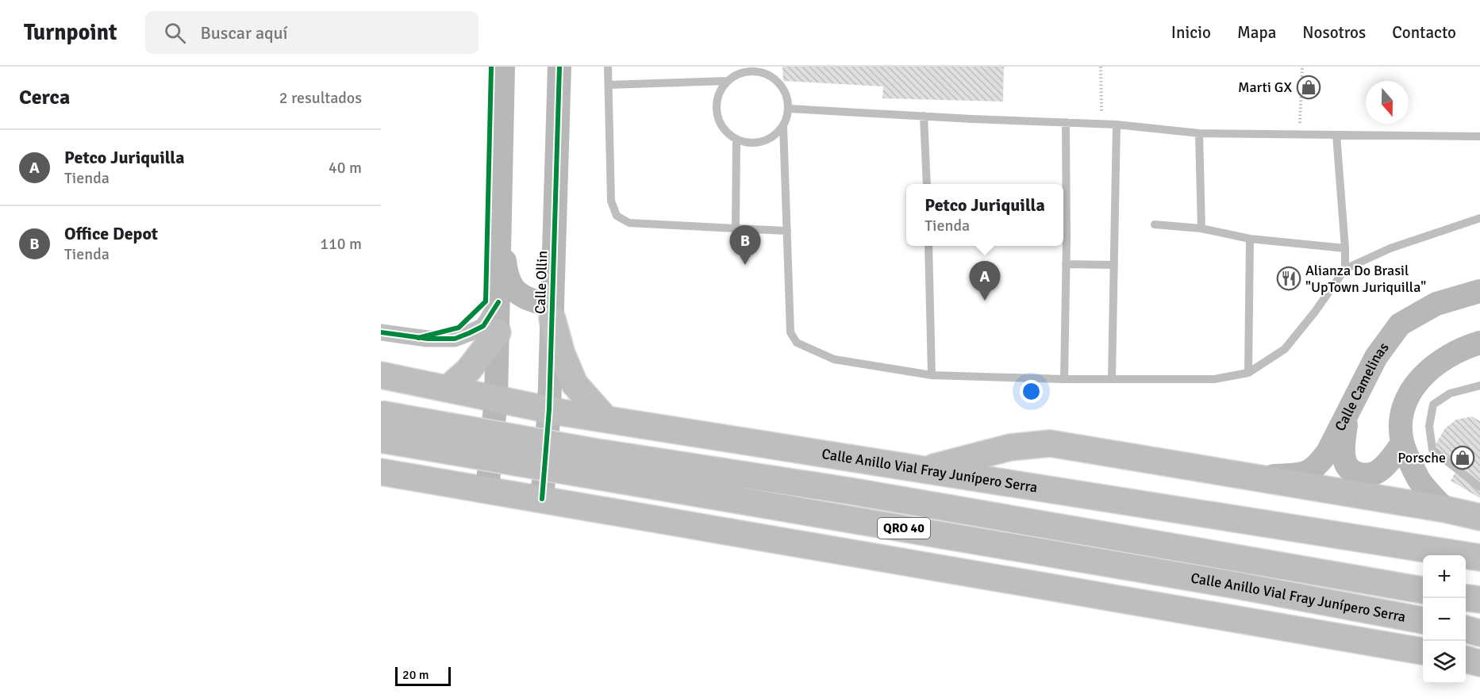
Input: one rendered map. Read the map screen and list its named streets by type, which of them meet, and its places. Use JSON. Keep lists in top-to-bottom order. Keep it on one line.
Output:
{"streets":{"highway":["Calle Anillo Vial Fray Junípero Serra","QRO 40"],"street":["Calle Ollin","Calle Camelinas"]},"crossings":[["Calle Ollin","Calle Anillo Vial Fray Junípero Serra"],["Calle Ollin","QRO 40"]],"places":{"shop":["Marti GX","Porsche"],"restaurant":["Alianza Do Brasil \"UpTown Juriquilla\""]},"scale_bar":"20 m","north":"bottom","page":{"header":"Turnpoint","search":"Buscar aquí","nav":["Inicio","Mapa","Nosotros","Contacto"],"heading":["Cerca","2 resultados"],"list":[{"mark":"A","name":"Petco Juriquilla","note":"Tienda","value":"40 m"},{"mark":"B","name":"Office Depot","note":"Tienda","value":"110 m"}],"popup":["Petco Juriquilla","Tienda"],"pins":["B","A"],"map_buttons":["+","−"],"scale":"20 m"}}
